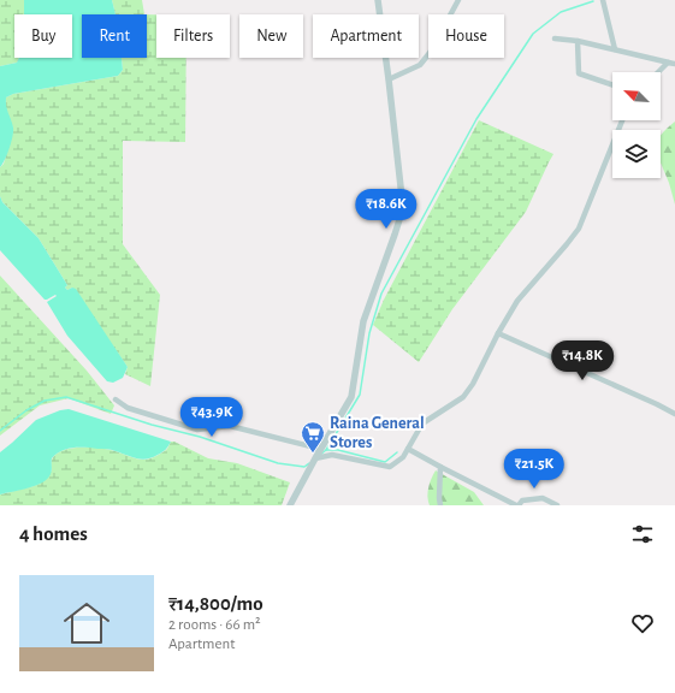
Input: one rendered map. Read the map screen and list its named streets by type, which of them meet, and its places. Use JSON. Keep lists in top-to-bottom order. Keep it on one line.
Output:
{"places":{"supermarket":["Raina General Stores"]},"north":"top left","page":{"chip":["Buy","Rent","Filters","New","Apartment","House"],"price":["₹18.6K","₹14.8K","₹43.9K","₹21.5K"],"heading":"4 homes","list":[{"name":"₹14,800/mo","note":"2 rooms · 66 m² · Apartment"}]}}
